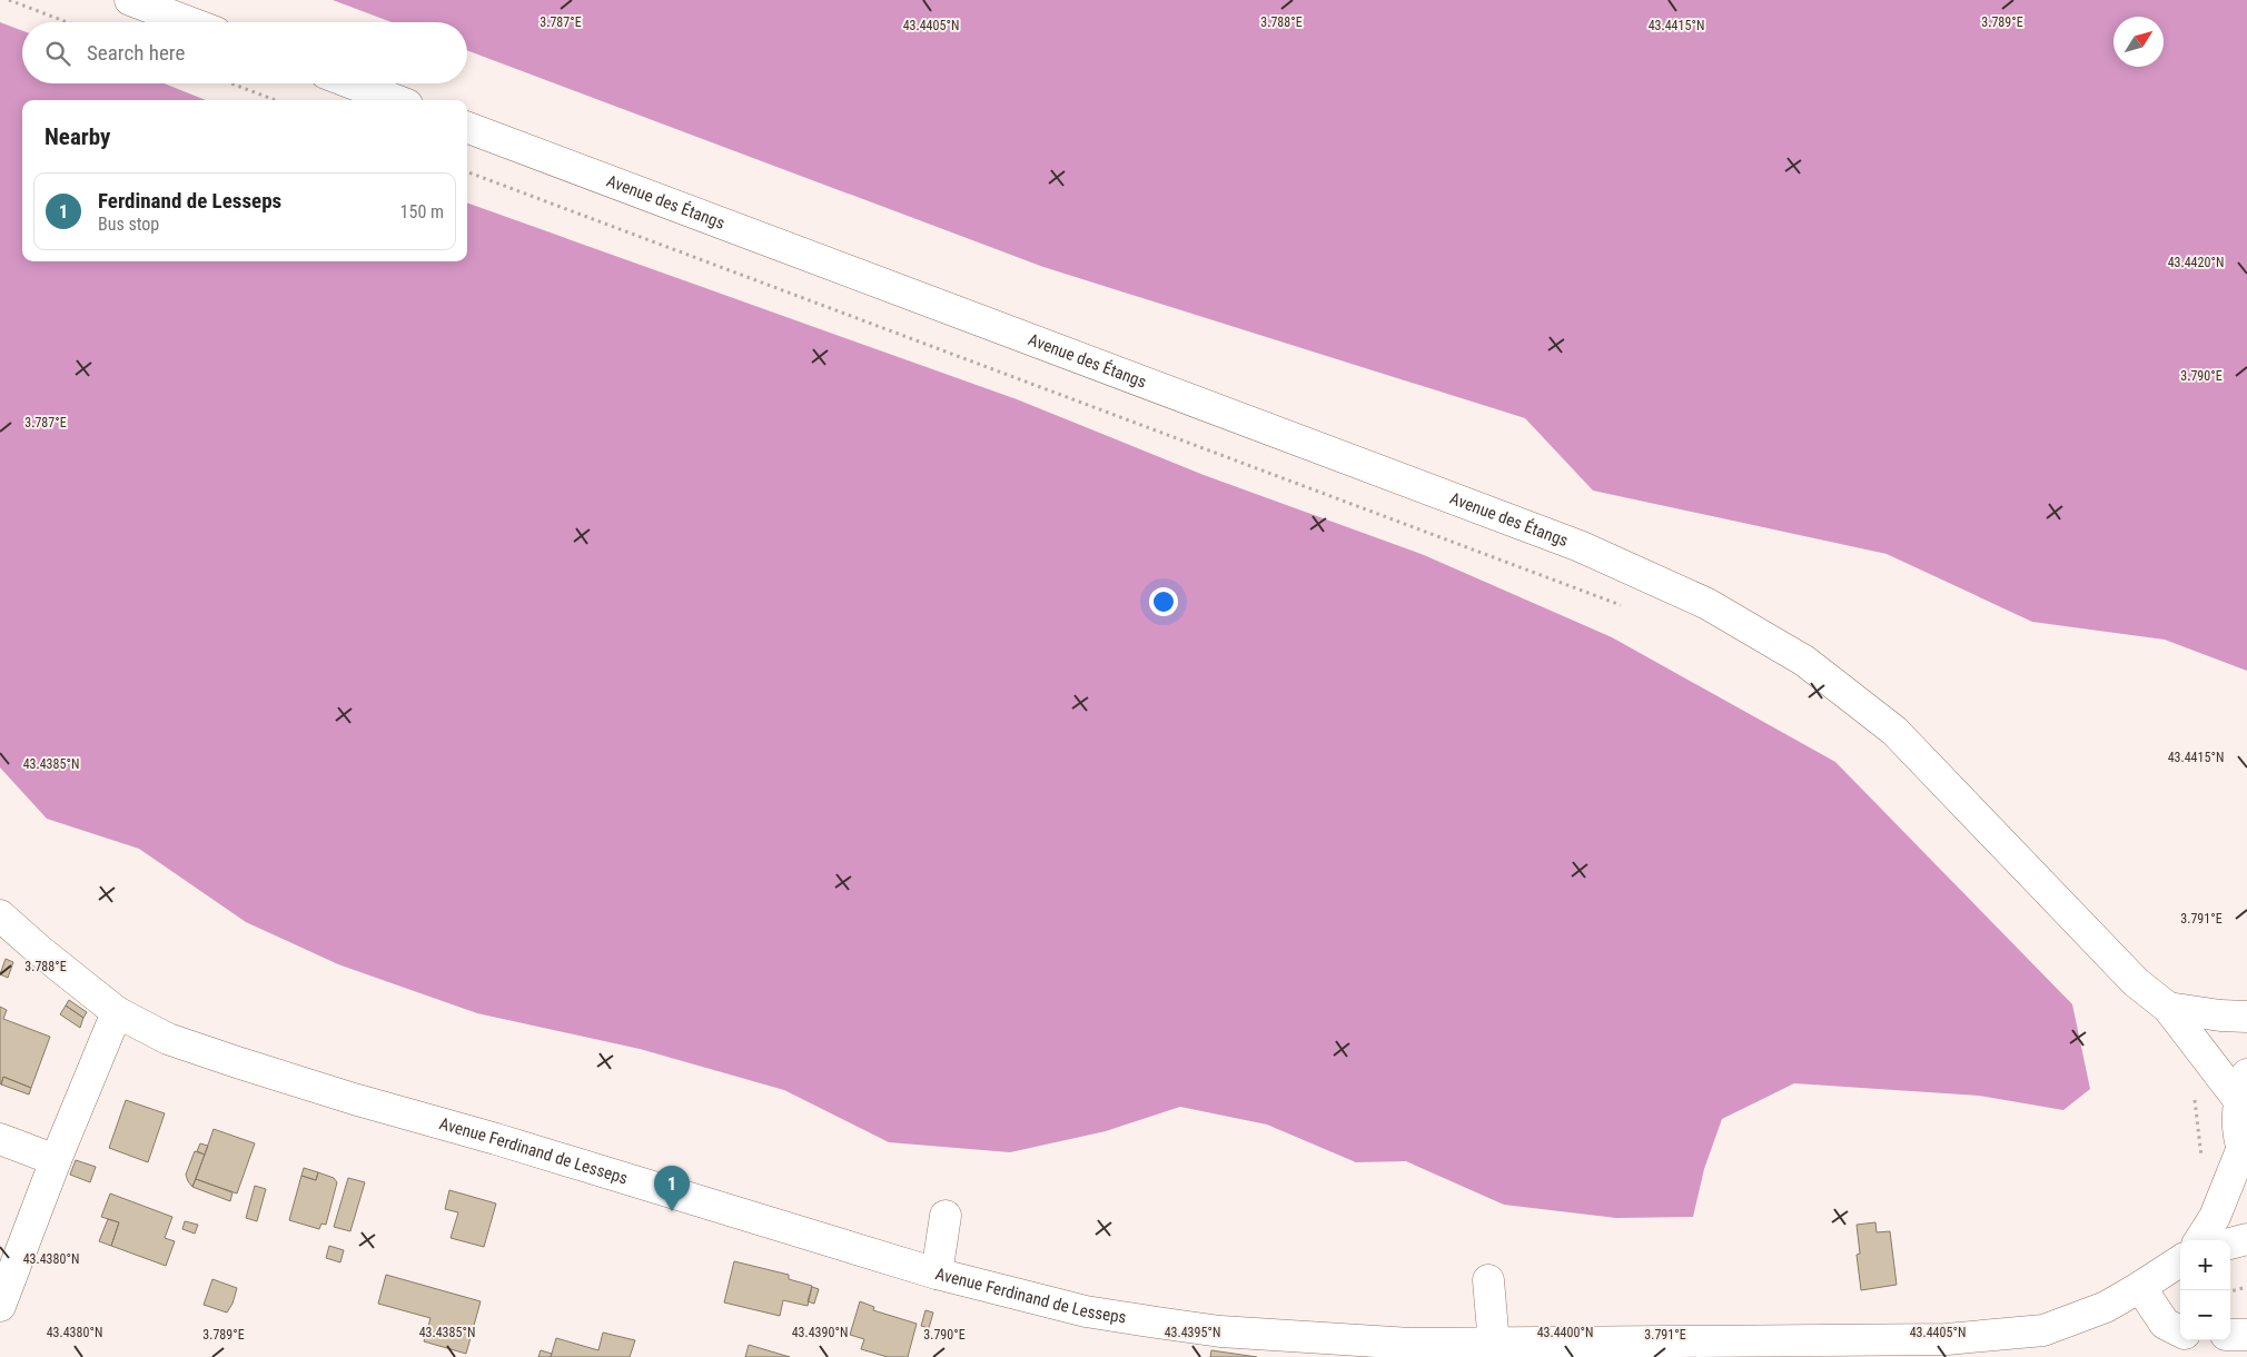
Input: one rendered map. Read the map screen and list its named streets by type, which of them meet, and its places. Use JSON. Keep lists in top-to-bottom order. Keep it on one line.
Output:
{"streets":{"street":["Avenue des Étangs","Avenue Ferdinand de Lesseps"]},"north":"top right","page":{"search":"Search here","heading":"Nearby","list":[{"mark":"1","name":"Ferdinand de Lesseps","note":"Bus stop","value":"150 m"}],"pins":"1","map_buttons":["+","−"]},"coordinates":["3.787°E","3.788°E","3.789°E","43.4405°N","43.4415°N","43.4420°N","3.790°E","43.4385°N","3.791°E","43.4380°N","43.4390°N","43.4395°N","43.4400°N"]}
